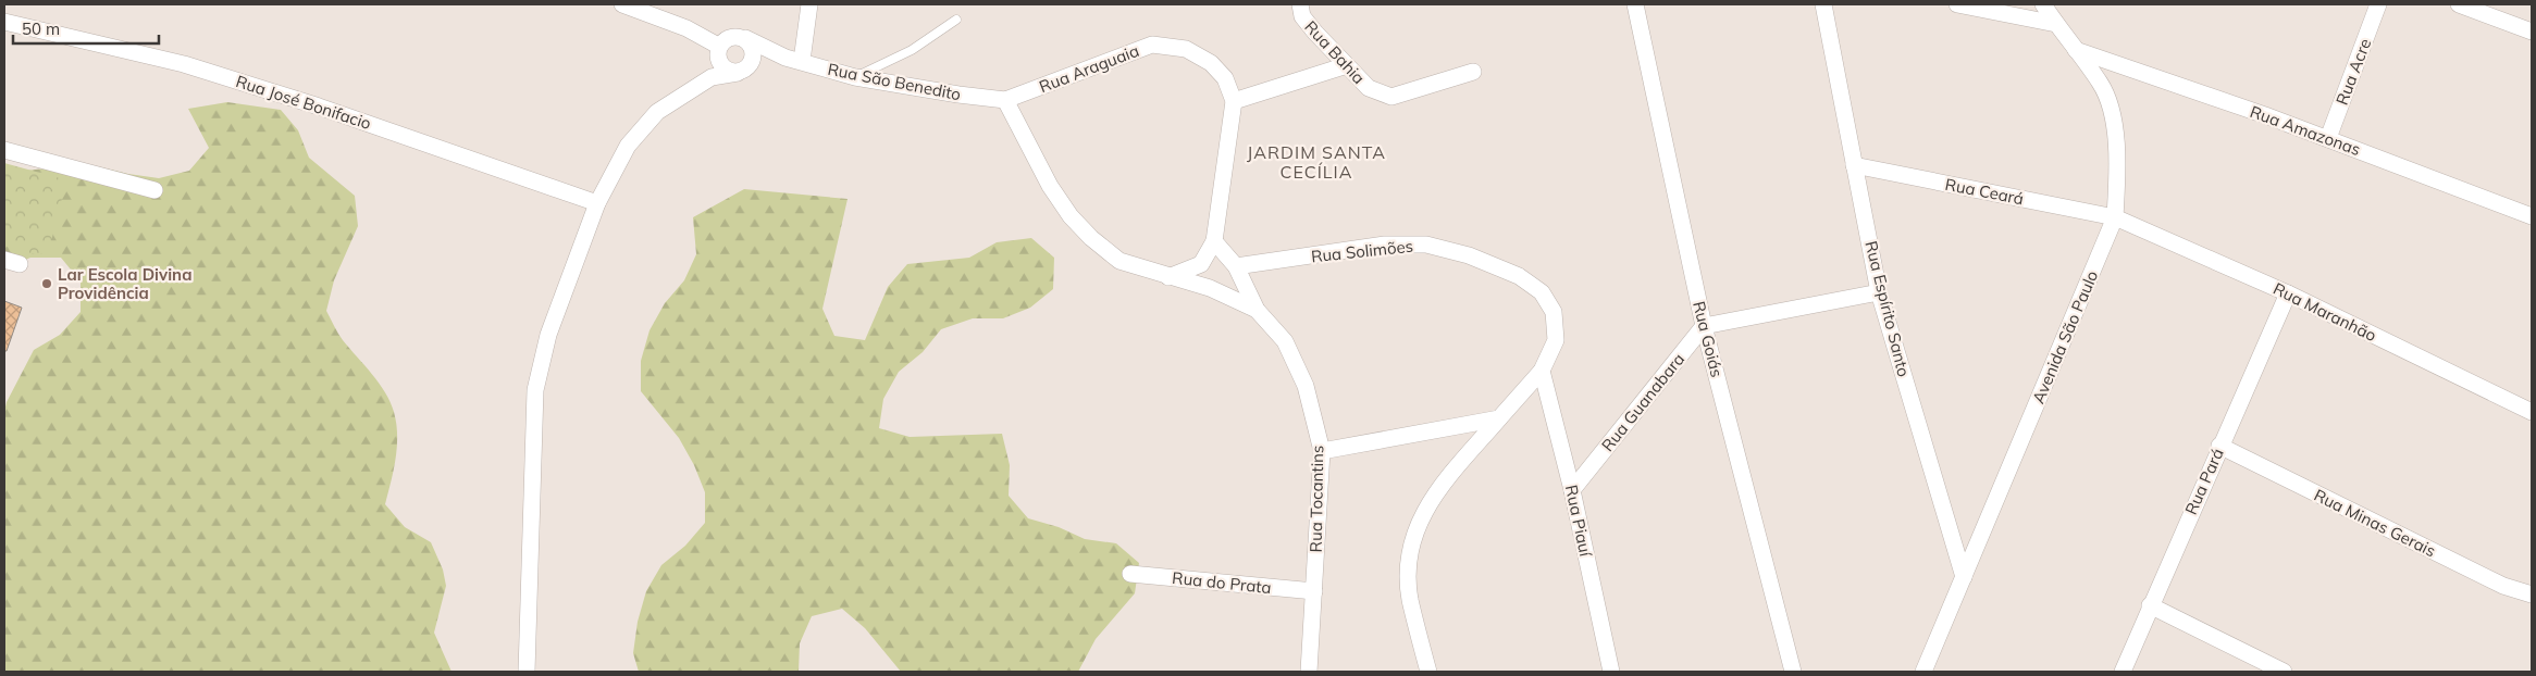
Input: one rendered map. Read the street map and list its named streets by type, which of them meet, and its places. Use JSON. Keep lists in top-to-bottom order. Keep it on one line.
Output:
{"streets":{"street":["Rua Bahia","Rua Araguaia","Rua Acre","Rua São Benedito","Rua José Bonifacio","Rua Amazonas","Rua Ceará","Rua Solimões","Rua Espírito Santo","Rua Maranhão","Avenida São Paulo","Rua Goiás","Rua Guanabara","Rua Pará","Rua Tocantins","Rua Piauí","Rua Minas Gerais","Rua do Prata"]},"crossings":[["Rua Araguaia","Rua São Benedito"],["Rua Araguaia","Rua Tocantins"],["Rua Acre","Rua Amazonas"],["Rua São Benedito","Rua Tocantins"],["Rua Amazonas","Avenida São Paulo"],["Rua Ceará","Rua Espírito Santo"],["Rua Ceará","Rua Maranhão"],["Rua Ceará","Avenida São Paulo"],["Rua Solimões","Rua Tocantins"],["Rua Solimões","Rua Piauí"],["Rua Espírito Santo","Avenida São Paulo"],["Rua Maranhão","Avenida São Paulo"],["Rua Maranhão","Rua Pará"],["Rua Goiás","Rua Guanabara"],["Rua Guanabara","Rua Piauí"],["Rua Pará","Rua Minas Gerais"],["Rua Tocantins","Rua do Prata"]],"districts":["JARDIM SANTA CECÍLIA"],"places":["Lar Escola Divina Providência"],"scale_bar":"50 m"}
